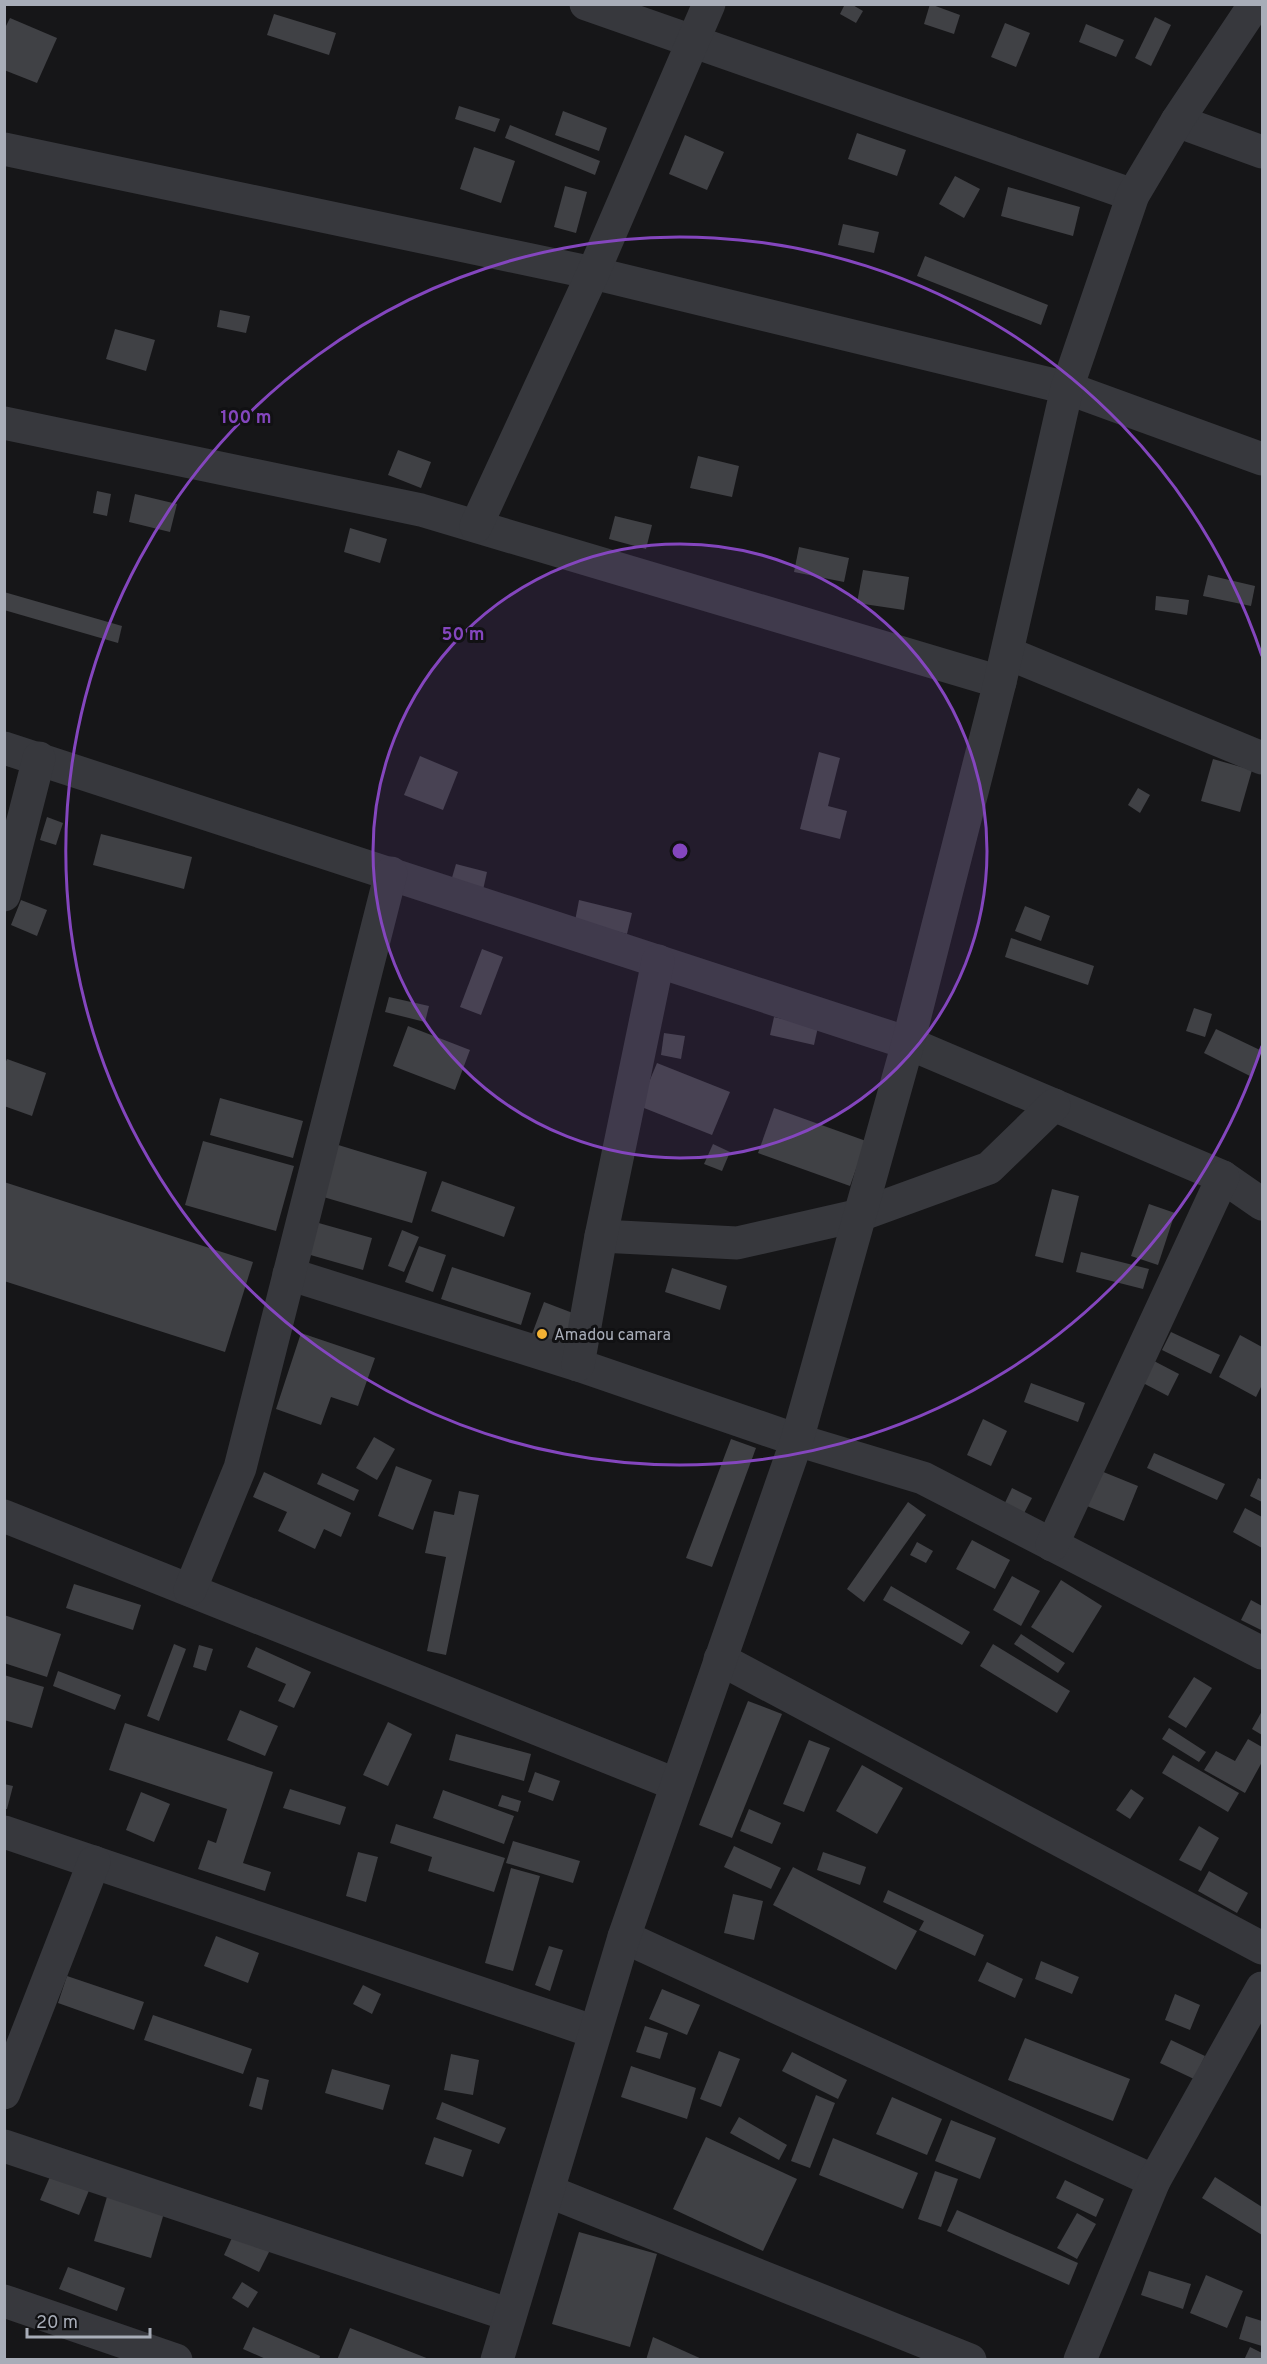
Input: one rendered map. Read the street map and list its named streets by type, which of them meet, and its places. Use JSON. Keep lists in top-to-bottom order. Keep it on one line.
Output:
{"places":["Amadou camara"],"scale_bar":"20 m","rings":["100 m","50 m"]}
